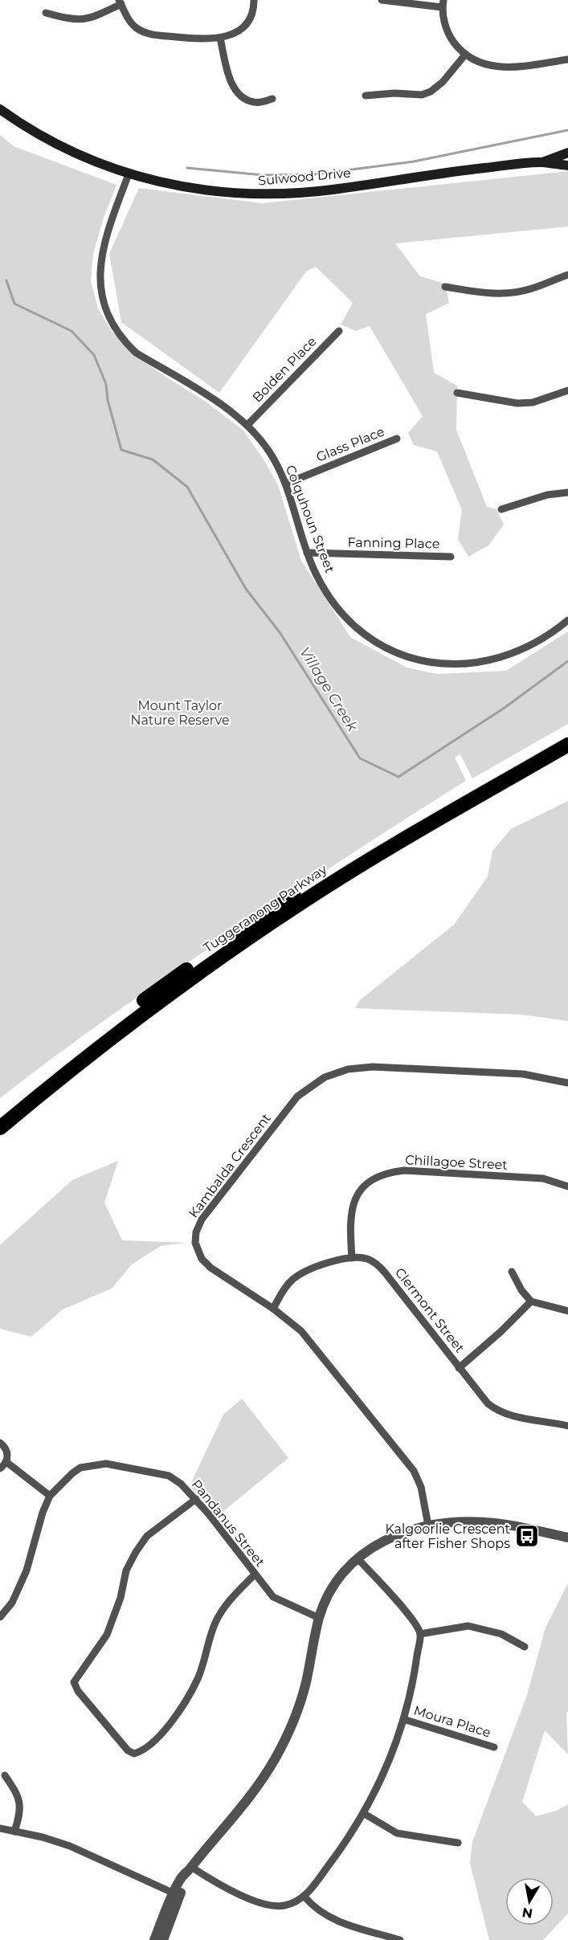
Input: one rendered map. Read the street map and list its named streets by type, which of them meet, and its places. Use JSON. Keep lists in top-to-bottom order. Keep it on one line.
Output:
{"streets":{"highway":["Tuggeranong Parkway"],"main road":["Sulwood Drive"],"street":["Bolden Place","Glass Place","Colquhoun Street","Fanning Place","Chillagoe Street","Kambalda Crescent","Clermont Street","Pandanus Street","Moura Place"]},"crossings":[["Sulwood Drive","Colquhoun Street"],["Bolden Place","Colquhoun Street"],["Glass Place","Colquhoun Street"],["Colquhoun Street","Fanning Place"],["Chillagoe Street","Clermont Street"],["Kambalda Crescent","Clermont Street"]],"water":["Village Creek"],"parks":["Mount Taylor Nature Reserve"],"places":{"bus stop":["Kalgoorlie Crescent after Fisher Shops"]},"north":"bottom"}
